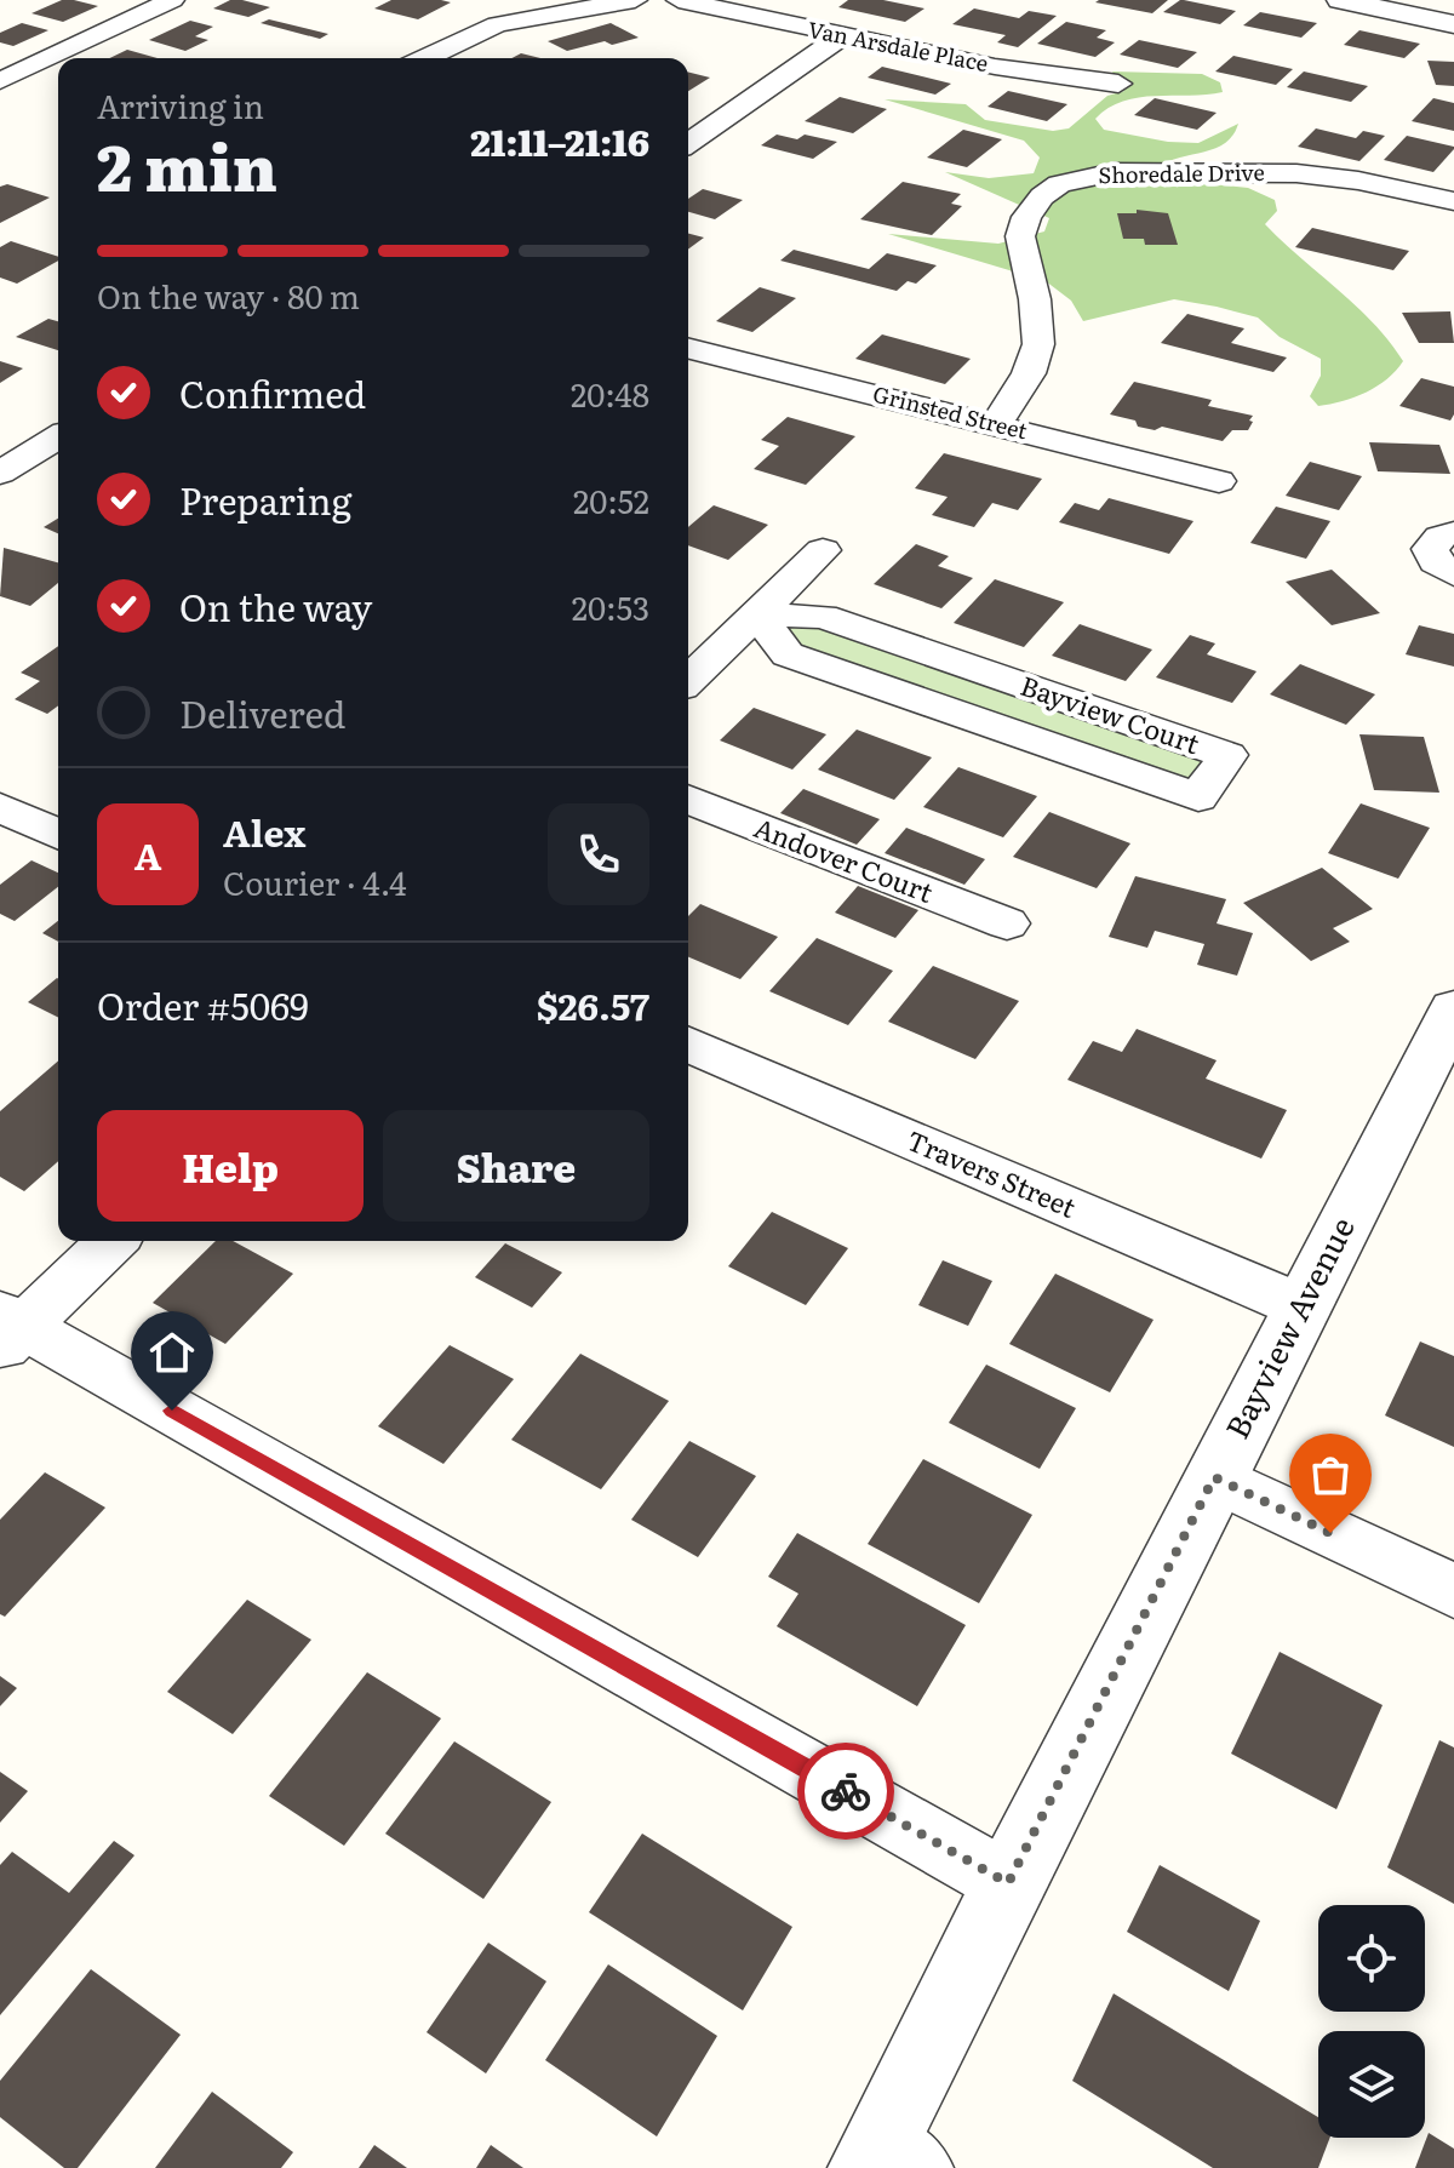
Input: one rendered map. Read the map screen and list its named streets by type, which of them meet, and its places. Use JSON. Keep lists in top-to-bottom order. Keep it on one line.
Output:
{"streets":{"street":["Van Arsdale Place","Shoredale Drive","Grinsted Street","Bayview Court","Andover Court","Travers Street","Bayview Avenue"]},"crossings":[["Shoredale Drive","Grinsted Street"],["Travers Street","Bayview Avenue"]],"page":{"heading":["2 min","Arriving in","21:11–21:16"],"panel":["Alex","Courier · 4.4","Order #5069","$26.57"],"bar":"On the way · 80 m","list":[["Confirmed","20:48"],["Preparing","20:52"],["On the way","20:53"],"Delivered"],"round":"A","buttons":["Help","Share"]}}
